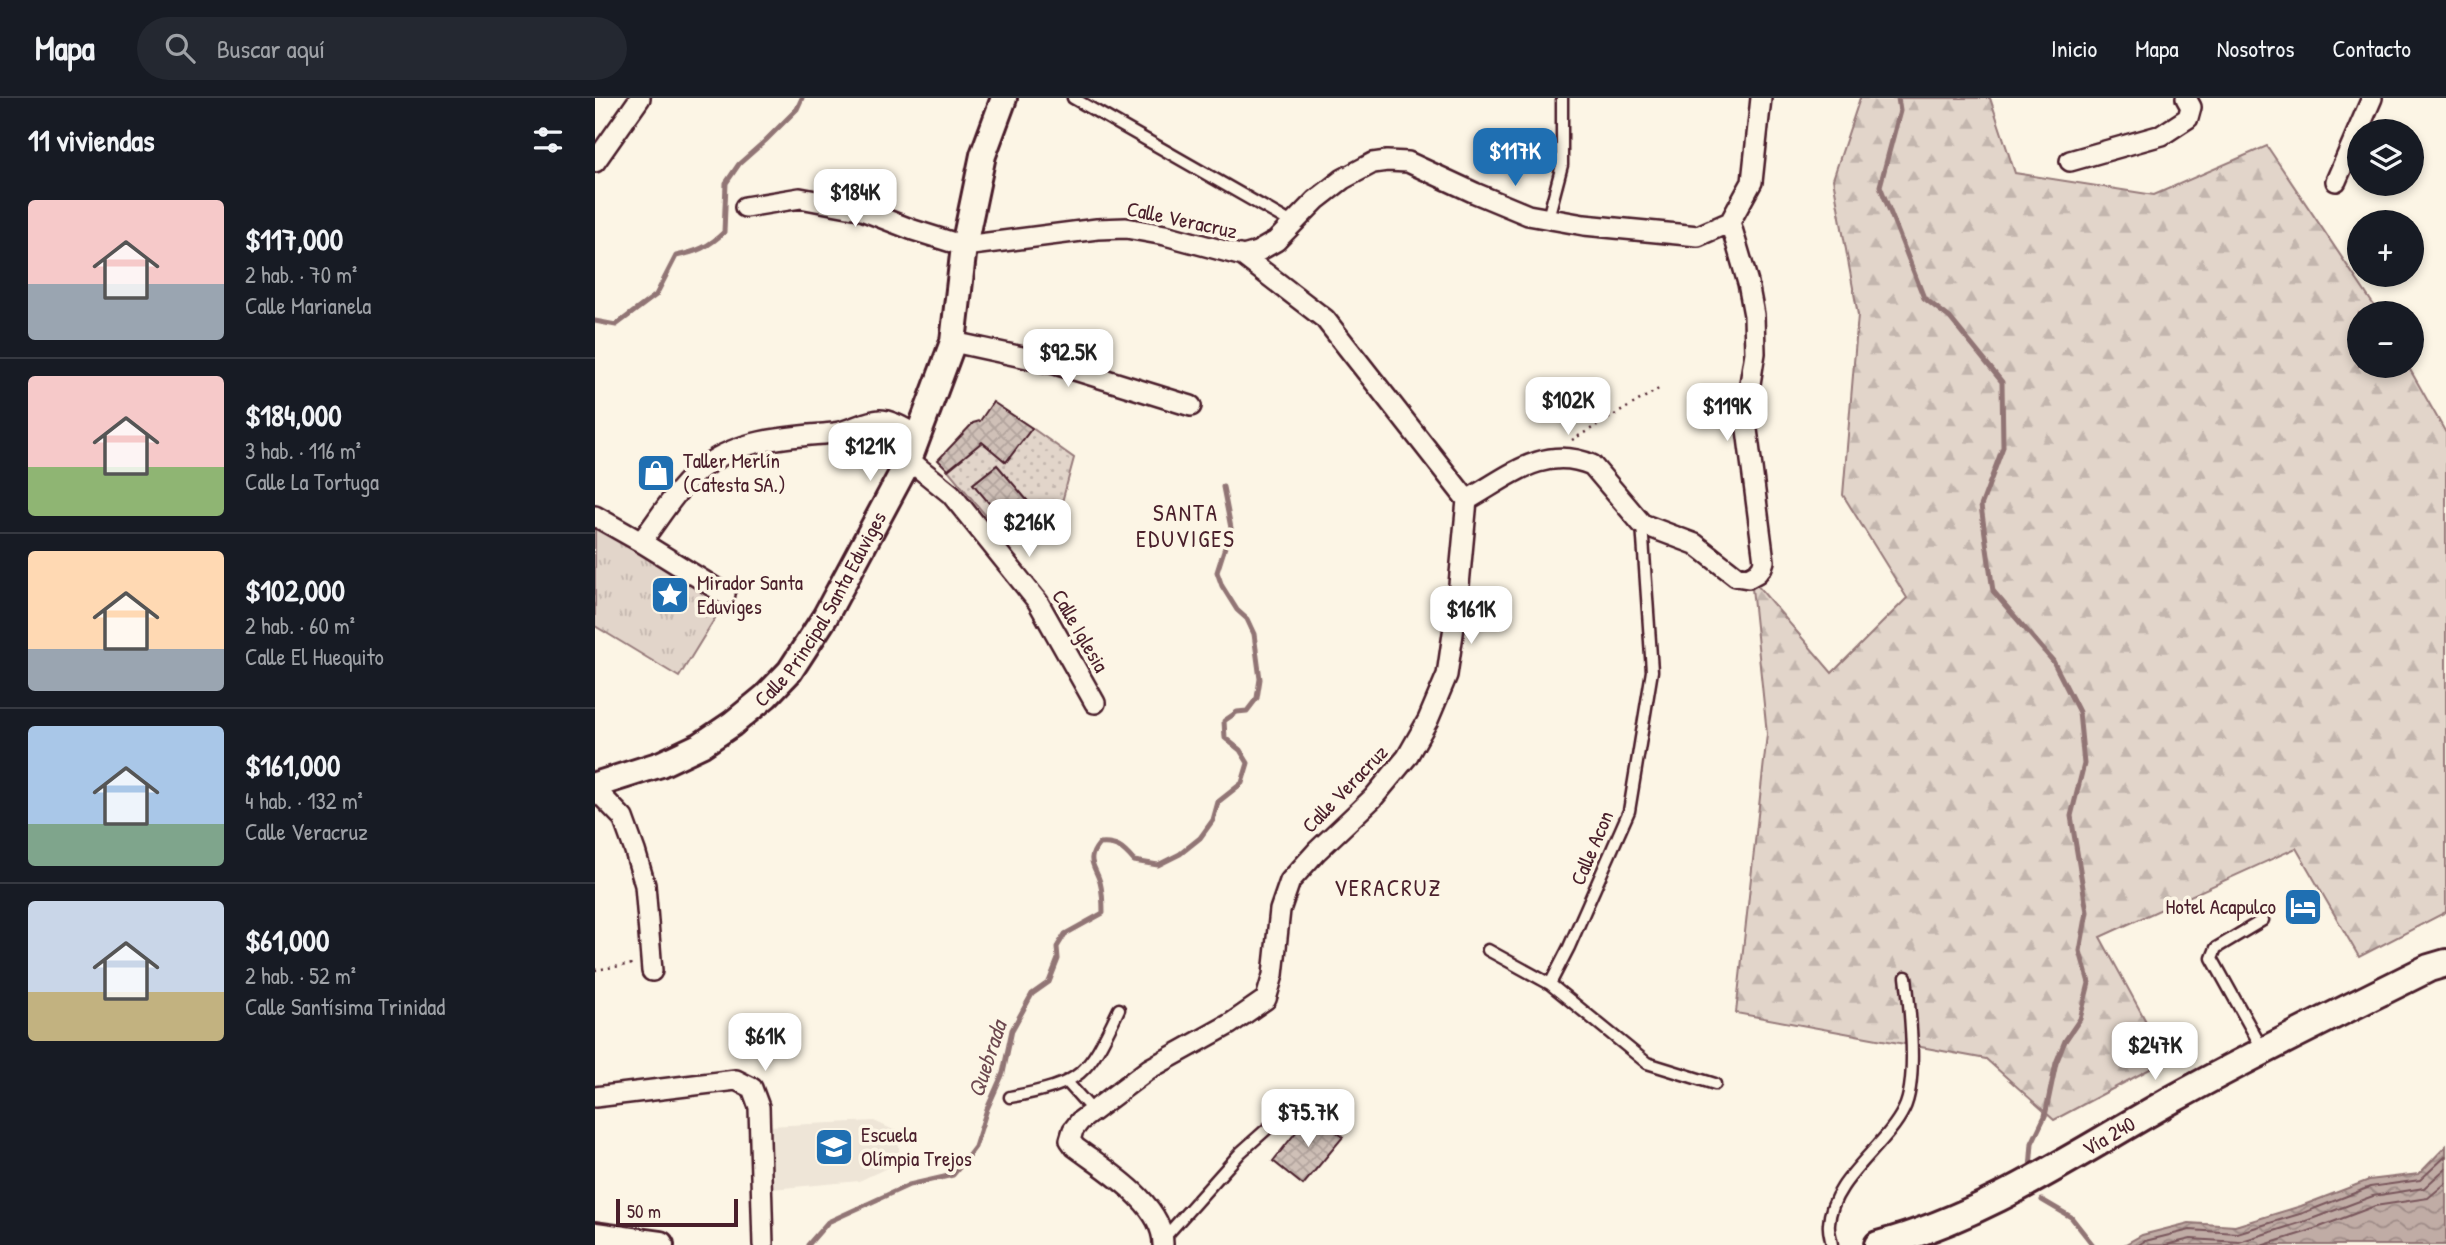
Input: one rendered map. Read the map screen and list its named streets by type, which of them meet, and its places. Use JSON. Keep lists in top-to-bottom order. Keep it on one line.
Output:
{"streets":{"main road":["Vía 240"],"street":["Calle Veracruz","Calle Principal Santa Eduviges","Calle Iglesia"],"lane":["Calle Acon"]},"crossings":[["Calle Veracruz","Calle Principal Santa Eduviges"],["Calle Principal Santa Eduviges","Calle Iglesia"]],"districts":["SANTA EDUVIGES","VERACRUZ"],"water":["Quebrada"],"places":{"shop":["Taller Merlín (Catesta SA.)"],"place":["Mirador Santa Eduviges"],"hotel":["Hotel Acapulco"],"school or university":["Escuela Olímpia Trejos"]},"scale_bar":"50 m","page":{"header":"Mapa","search":"Buscar aquí","nav":["Inicio","Mapa","Nosotros","Contacto"],"heading":"11 viviendas","map_buttons":["+","−"],"price":["$117K","$184K","$92.5K","$102K","$119K","$121K","$216K","$161K","$61K","$247K","$75.7K"],"list":[{"name":"$117,000","note":"2 hab. · 70 m² · Calle Marianela"},{"name":"$184,000","note":"3 hab. · 116 m² · Calle La Tortuga"},{"name":"$102,000","note":"2 hab. · 60 m² · Calle El Huequito"},{"name":"$161,000","note":"4 hab. · 132 m² · Calle Veracruz"},{"name":"$61,000","note":"2 hab. · 52 m² · Calle Santísima Trinidad"}],"scale":"50 m"}}
